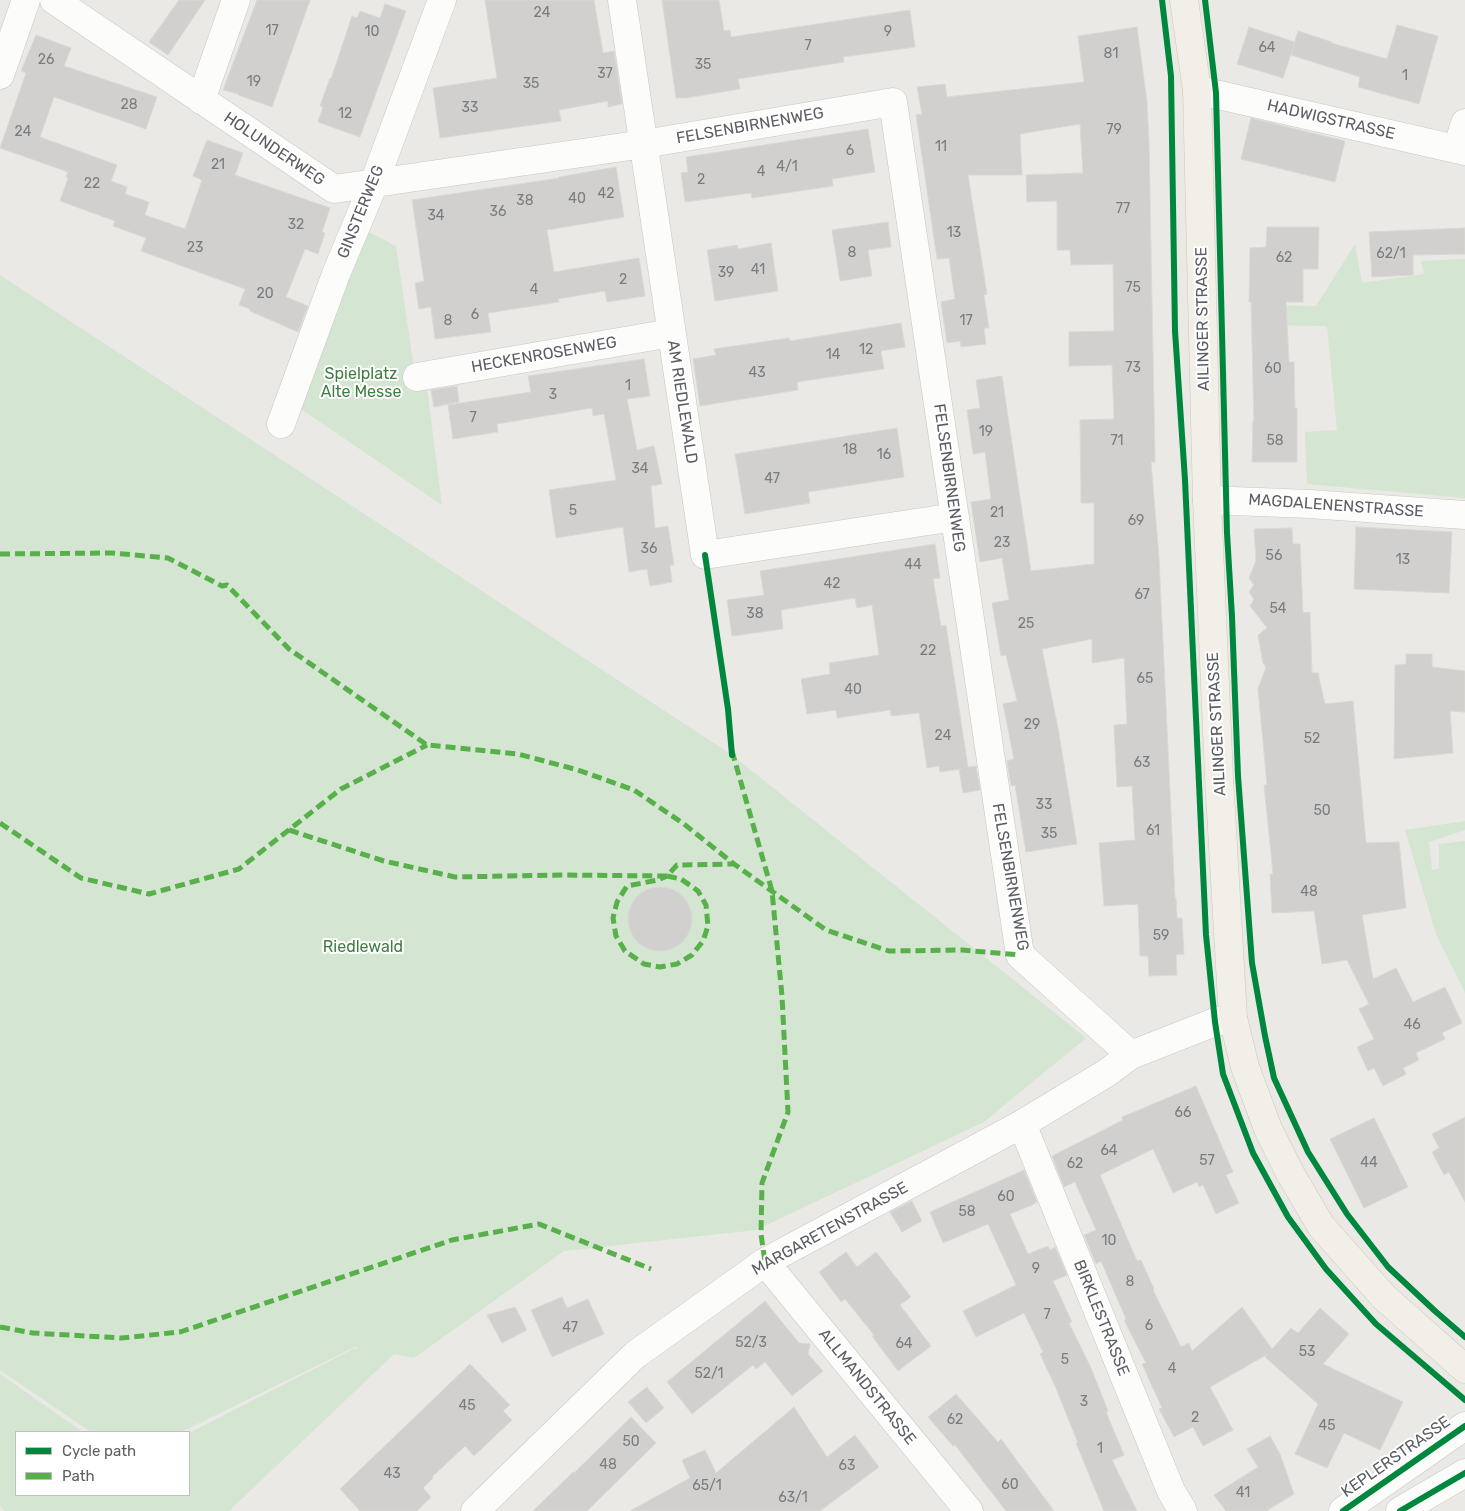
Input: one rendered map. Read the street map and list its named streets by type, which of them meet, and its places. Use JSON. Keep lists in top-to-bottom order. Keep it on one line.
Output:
{"streets":{"main road":["AILINGER STRASSE"],"street":["HADWIGSTRASSE","FELSENBIRNENWEG","HOLUNDERWEG","GINSTERWEG","HECKENROSENWEG","AM RIEDLEWALD","MAGDALENENSTRASSE","MARGARETENSTRASSE","BIRKLESTRASSE","ALLMANDSTRASSE","KEPLERSTRASSE"]},"crossings":[["HADWIGSTRASSE","AILINGER STRASSE"],["FELSENBIRNENWEG","HOLUNDERWEG"],["FELSENBIRNENWEG","AM RIEDLEWALD"],["FELSENBIRNENWEG","MARGARETENSTRASSE"],["HOLUNDERWEG","GINSTERWEG"],["HOLUNDERWEG","AM RIEDLEWALD"],["AILINGER STRASSE","MAGDALENENSTRASSE"],["AILINGER STRASSE","MARGARETENSTRASSE"],["HECKENROSENWEG","AM RIEDLEWALD"],["MARGARETENSTRASSE","BIRKLESTRASSE"],["MARGARETENSTRASSE","ALLMANDSTRASSE"]],"parks":["Spielplatz Alte Messe","Riedlewald"],"house_numbers":["24","17","10","9","7","64","81","26","35","37","1","19","35","28","33","12","79","24","11","6","21","4/1","4","2","22","42","40","38","77","36","34","32","13","23","8","62/1","62","41","39","2","75","4","20","6","8","17","12","14","73","60","43","1","3","7","19","71","58","18","16","34","47","5","21","69","23","36","56","13","44","42","67","54","38","25","22","65","40","29","24","52","63","33","50","61","35","48","59","46","66","64","57","44","62","60","58","10","9","8","7","6","47","52/3","64","53","5","4","52/1","3","45","2","62","45","50","1","48","63","43","60","65/1","41","63/1"],"legend":["Cycle path","Path"]}
